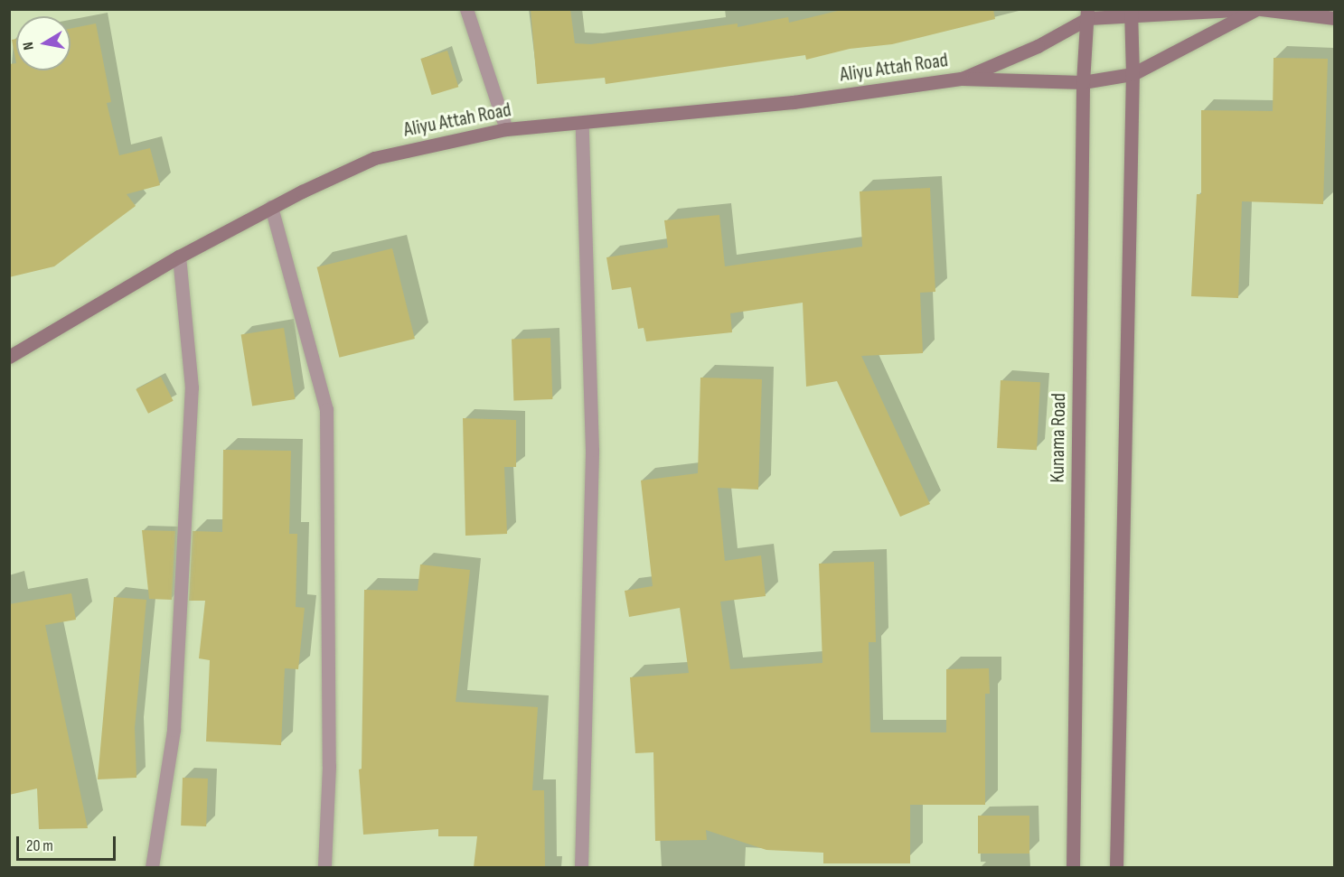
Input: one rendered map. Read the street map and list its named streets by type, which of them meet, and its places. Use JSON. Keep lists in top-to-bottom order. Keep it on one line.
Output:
{"streets":{"street":["Aliyu Attah Road","Kunama Road"]},"crossings":[["Aliyu Attah Road","Kunama Road"]],"scale_bar":"20 m","north":"left"}
